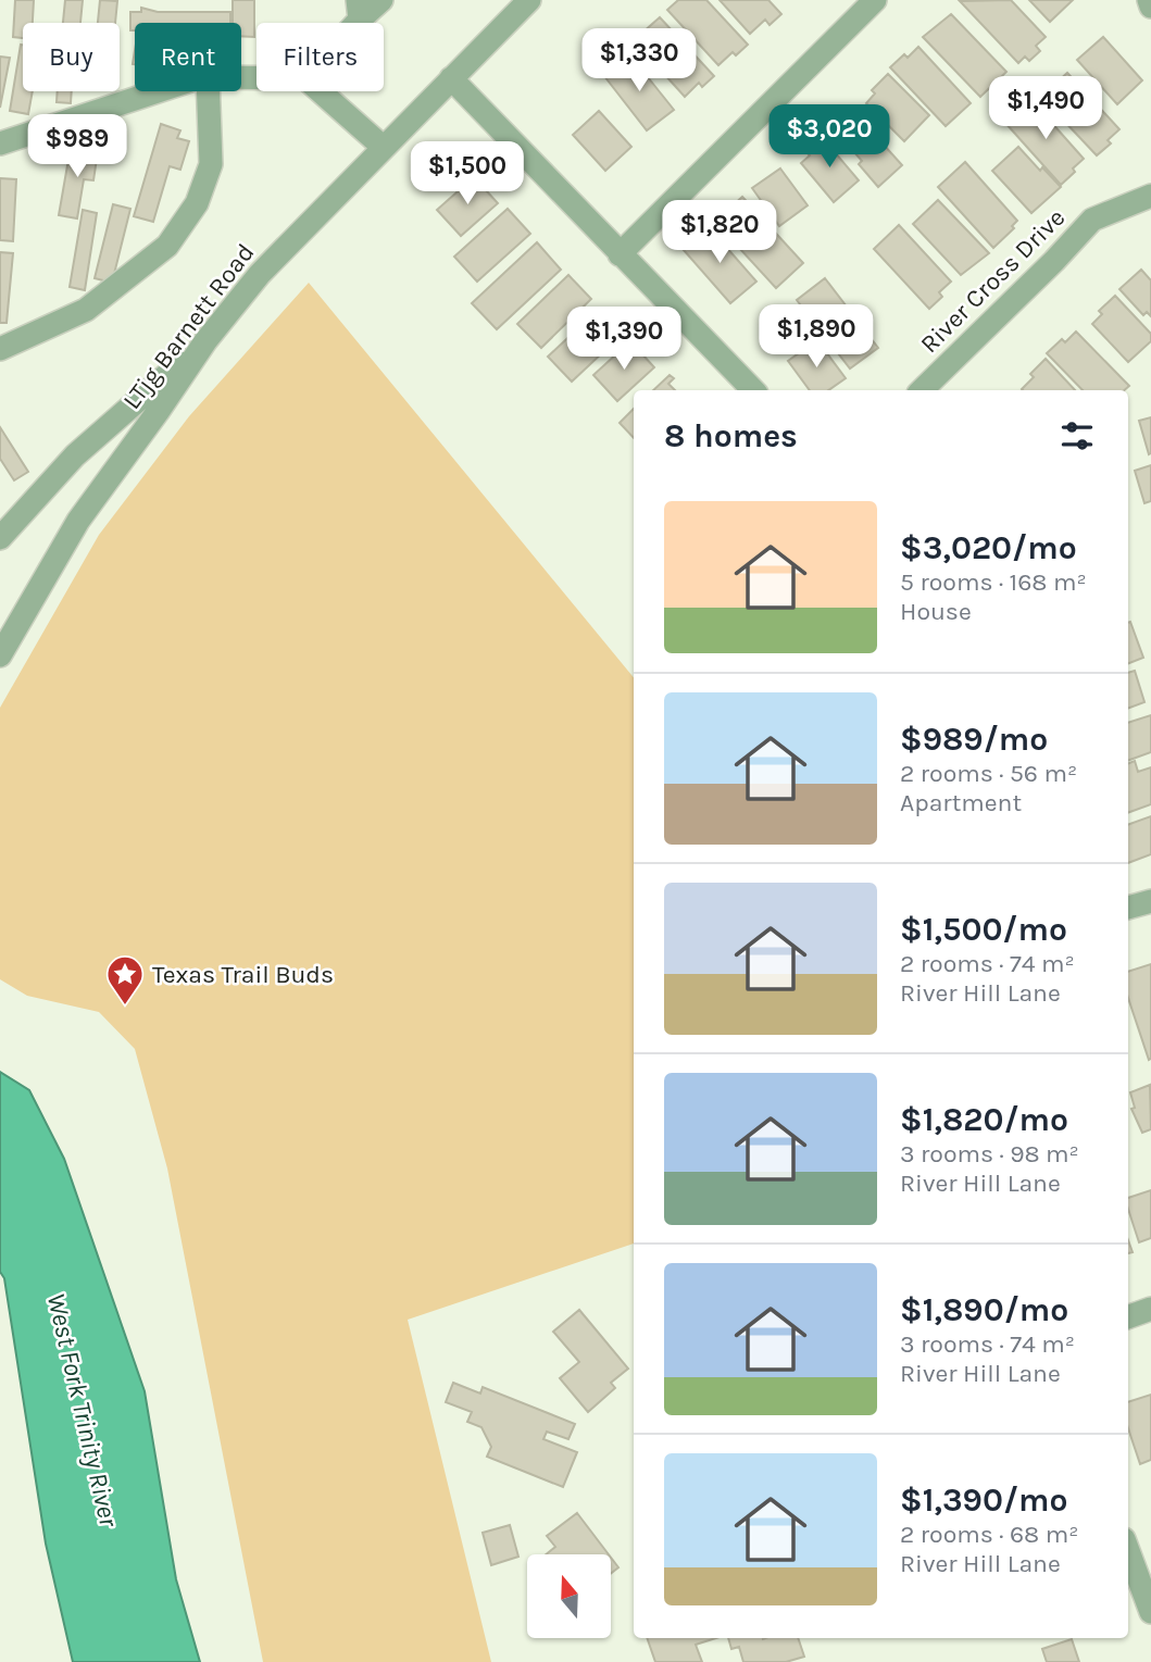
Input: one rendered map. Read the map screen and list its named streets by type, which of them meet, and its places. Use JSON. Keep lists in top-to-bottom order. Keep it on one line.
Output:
{"streets":{"street":["River Cross Drive","LTjg Barnett Road"]},"water":["West Fork Trinity River"],"places":{"place":["Texas Trail Buds"]},"north":"top","page":{"chip":["Buy","Rent","Filters"],"price":["$1,330","$1,490","$3,020","$989","$1,500","$1,820","$1,890","$1,390"],"heading":"8 homes","list":[{"name":"$3,020/mo","note":"5 rooms · 168 m² · House"},{"name":"$989/mo","note":"2 rooms · 56 m² · Apartment"},{"name":"$1,500/mo","note":"2 rooms · 74 m² · River Hill Lane"},{"name":"$1,820/mo","note":"3 rooms · 98 m² · River Hill Lane"},{"name":"$1,890/mo","note":"3 rooms · 74 m² · River Hill Lane"},{"name":"$1,390/mo","note":"2 rooms · 68 m² · River Hill Lane"}]}}
